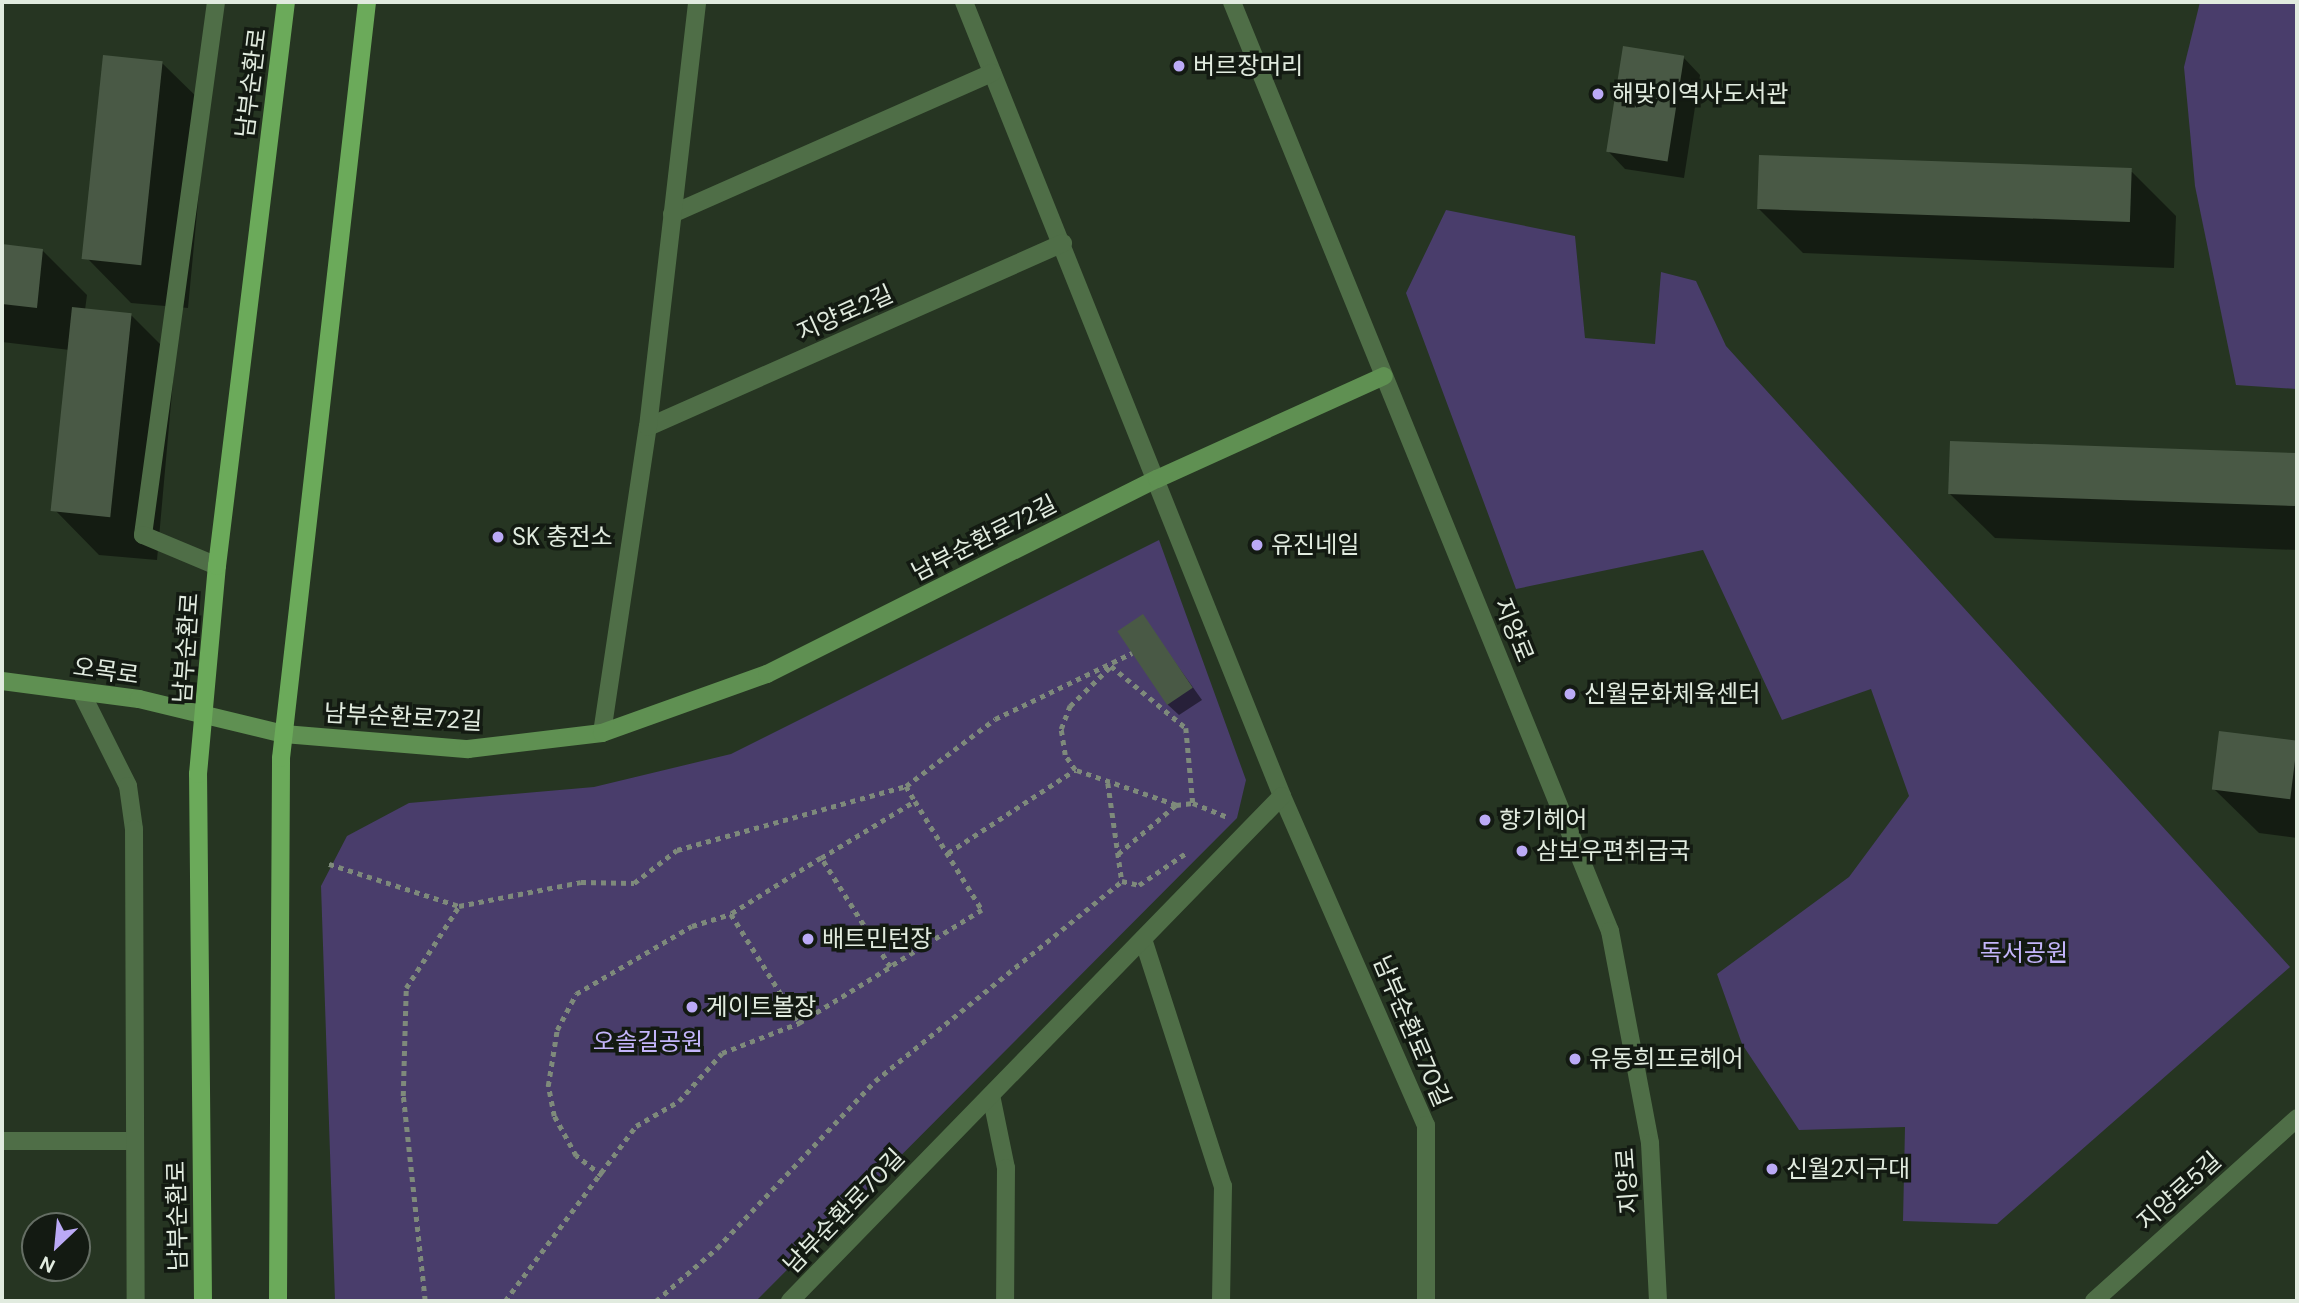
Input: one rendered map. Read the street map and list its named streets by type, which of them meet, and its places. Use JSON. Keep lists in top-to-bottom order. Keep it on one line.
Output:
{"streets":{"main road":["남부순환로","남부순환로72길","오목로"],"street":["지양로2길","지양로","남부순환로70길","지양로5길"]},"crossings":[["남부순환로","오목로"],["남부순환로72길","지양로"],["남부순환로72길","오목로"],["남부순환로72길","남부순환로70길"]],"parks":["독서공원","오솔길공원"],"places":["버르장머리","해맞이역사도서관","SK 충전소","유진네일","신월문화체육센터","향기헤어","삼보우편취급국","배트민턴장","게이트볼장","유동희프로헤어","신월2지구대"],"north":"bottom left"}
